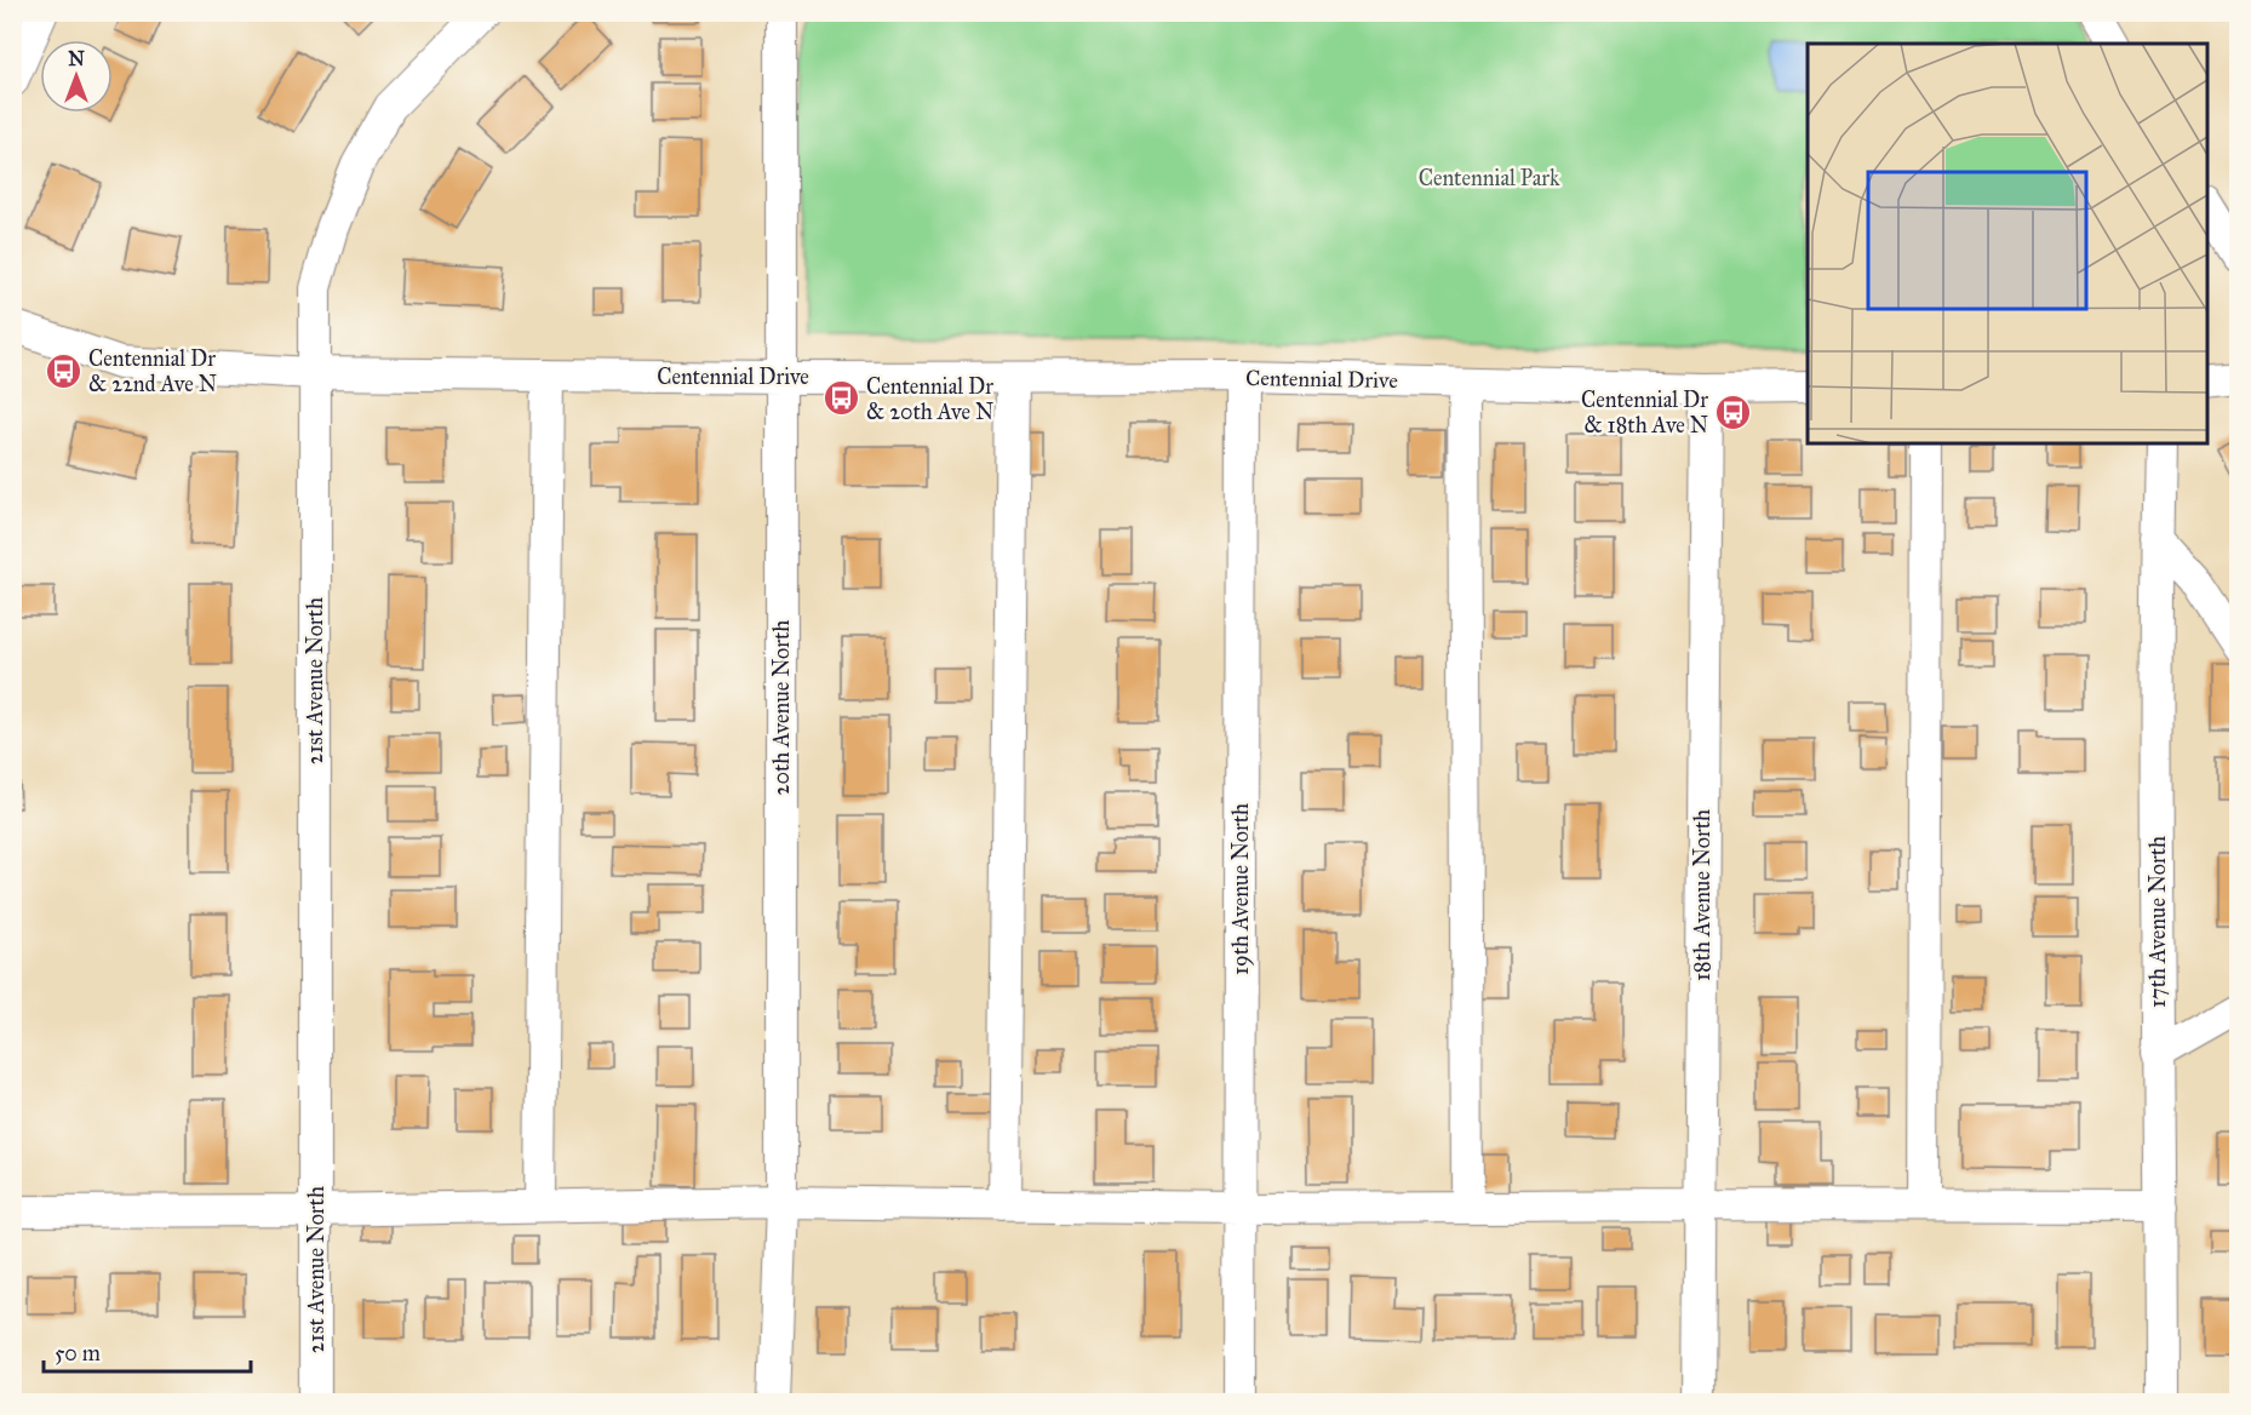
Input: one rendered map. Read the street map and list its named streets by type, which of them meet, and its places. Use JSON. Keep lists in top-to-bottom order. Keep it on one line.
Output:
{"streets":{"street":["Centennial Drive","21st Avenue North","20th Avenue North","19th Avenue North","18th Avenue North","17th Avenue North"]},"crossings":[["Centennial Drive","21st Avenue North"],["Centennial Drive","20th Avenue North"],["Centennial Drive","19th Avenue North"],["Centennial Drive","18th Avenue North"]],"parks":["Centennial Park"],"places":{"bus stop":["Centennial Dr & 22nd Ave N","Centennial Dr & 20th Ave N","Centennial Dr & 18th Ave N"]},"scale_bar":"50 m","north":"top"}
